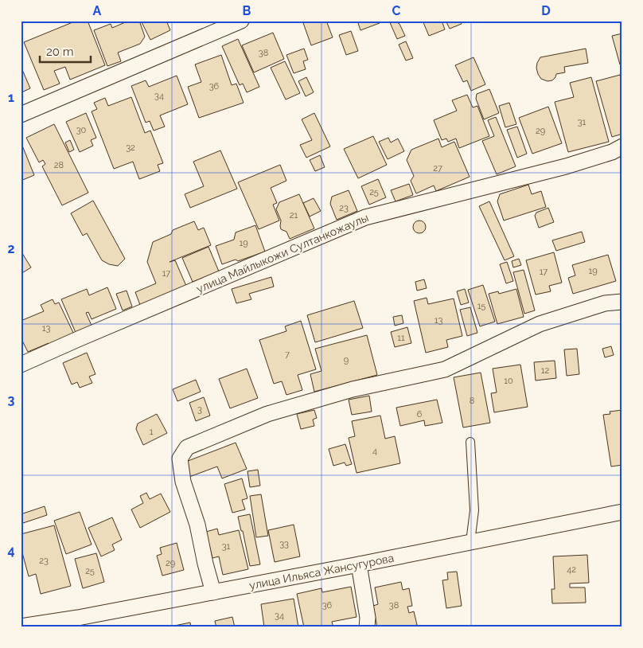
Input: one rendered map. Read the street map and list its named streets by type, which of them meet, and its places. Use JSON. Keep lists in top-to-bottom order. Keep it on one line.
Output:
{"streets":{"street":["улица Майлыкожи Султанкожаулы","улица Ильяса Жансугурова"]},"house_numbers":["38","36","34","31","30","29","32","28","27","25","23","21","19","19","17","17","15","13","13","11","7","9","12","10","8","3","6","1","4","33","31","23","29","42","25","36","38","34"],"scale_bar":"20 m","grid":{"columns":["A","B","C","D"],"rows":["1","2","3","4"]}}
